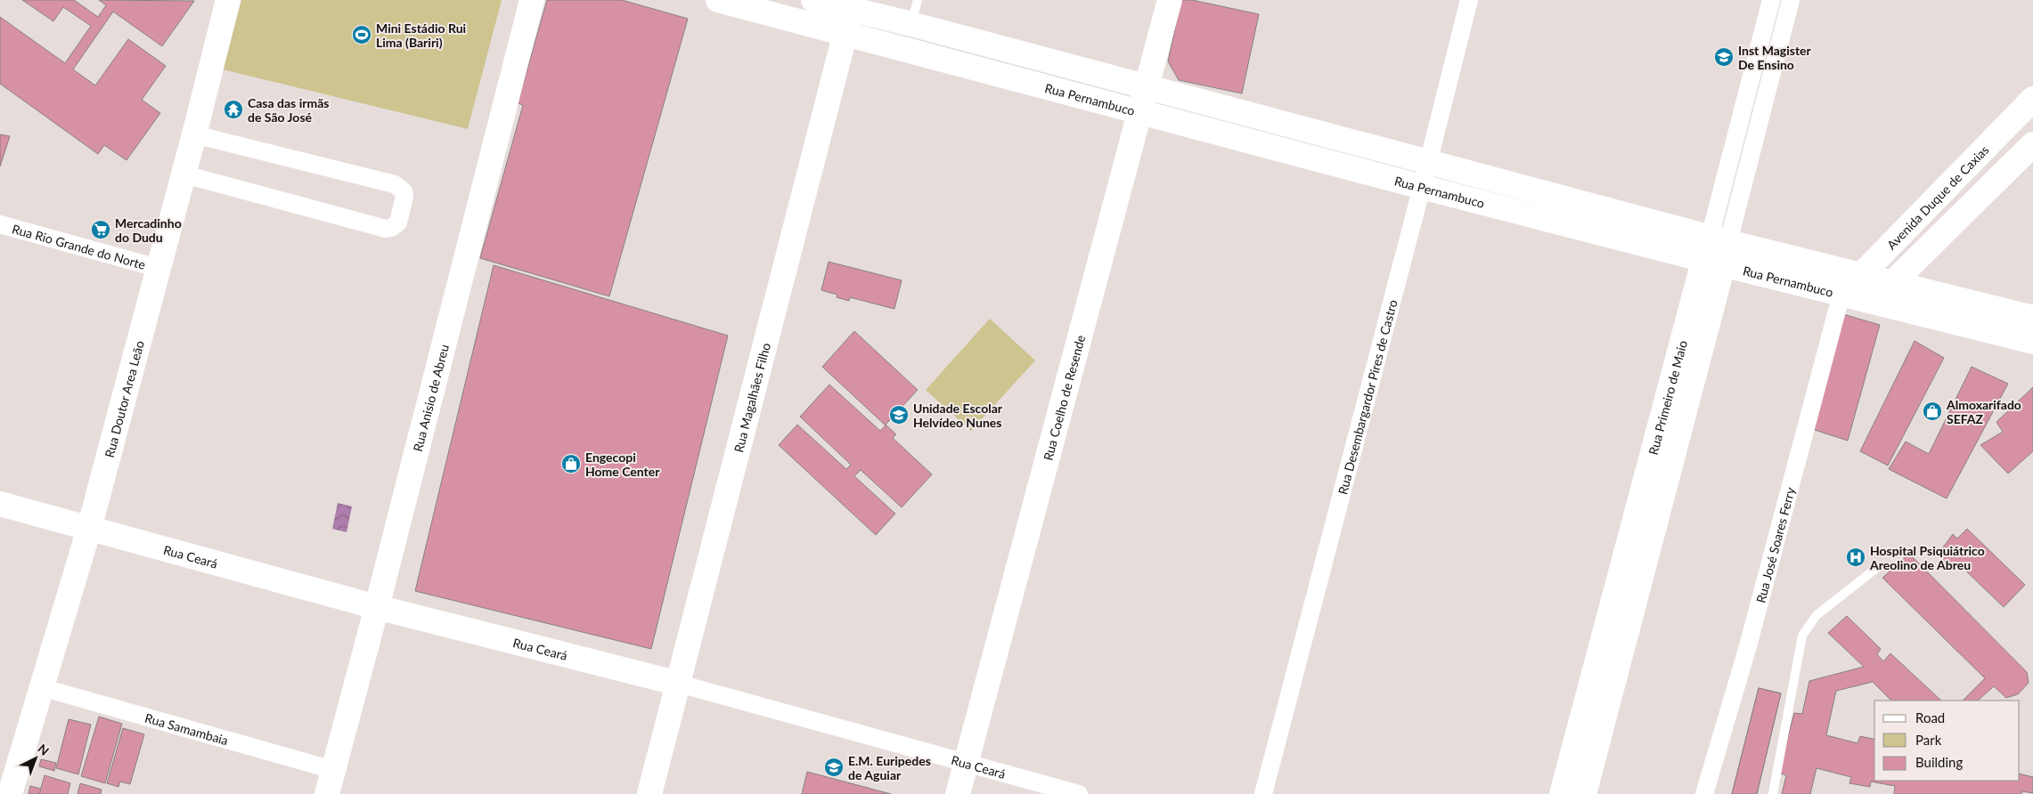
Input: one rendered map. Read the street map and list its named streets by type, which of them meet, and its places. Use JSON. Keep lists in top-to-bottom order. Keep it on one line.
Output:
{"streets":{"main road":["Rua Pernambuco","Avenida Duque de Caxias","Rua Anisio de Abreu","Rua Magalhães Filho","Rua Coelho de Resende","Rua Primeiro de Maio","Rua Doutor Area Leão","Rua Ceará"],"street":["Rua Rio Grande do Norte","Rua Desembargardor Pires de Castro","Rua José Soares Ferry","Rua Samambaia"]},"crossings":[["Rua Pernambuco","Avenida Duque de Caxias"],["Rua Pernambuco","Rua Magalhães Filho"],["Rua Pernambuco","Rua Coelho de Resende"],["Rua Pernambuco","Rua Desembargardor Pires de Castro"],["Rua Pernambuco","Rua Primeiro de Maio"],["Rua Pernambuco","Rua José Soares Ferry"],["Rua Rio Grande do Norte","Rua Doutor Area Leão"],["Rua Anisio de Abreu","Rua Ceará"],["Rua Anisio de Abreu","Rua Samambaia"],["Rua Magalhães Filho","Rua Ceará"],["Rua Coelho de Resende","Rua Ceará"],["Rua Doutor Area Leão","Rua Ceará"],["Rua Doutor Area Leão","Rua Samambaia"]],"places":{"sports":["Mini Estádio Rui Lima (Bariri)"],"school or university":["Inst Magister De Ensino","Unidade Escolar Helvídeo Nunes","E.M. Euripedes de Aguiar"],"temple":["Casa das irmãs de São José"],"supermarket":["Mercadinho do Dudu"],"shop":["Almoxarifado SEFAZ","Engecopi Home Center"],"hospital":["Hospital Psiquiátrico Areolino de Abreu"]},"legend":["Road","Park","Building"],"north":"top right"}
